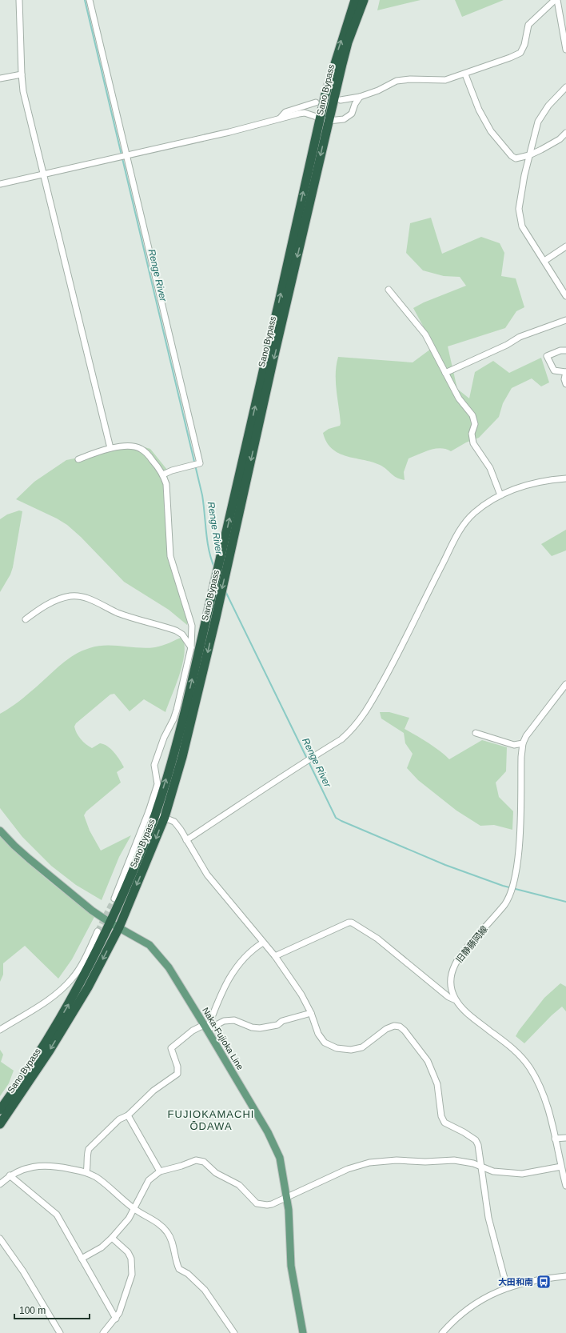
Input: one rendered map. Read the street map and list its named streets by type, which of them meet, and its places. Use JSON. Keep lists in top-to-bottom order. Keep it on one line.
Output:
{"streets":{"highway":["Sano Bypass"],"main road":["Naka-Fujioka Line"],"street":["旧静藤岡線"]},"crossings":[["Sano Bypass","Naka-Fujioka Line"]],"districts":["FUJIOKAMACHI ŌDAWA"],"water":["Renge River"],"places":{"bus stop":["大田和南"]},"scale_bar":"100 m"}
